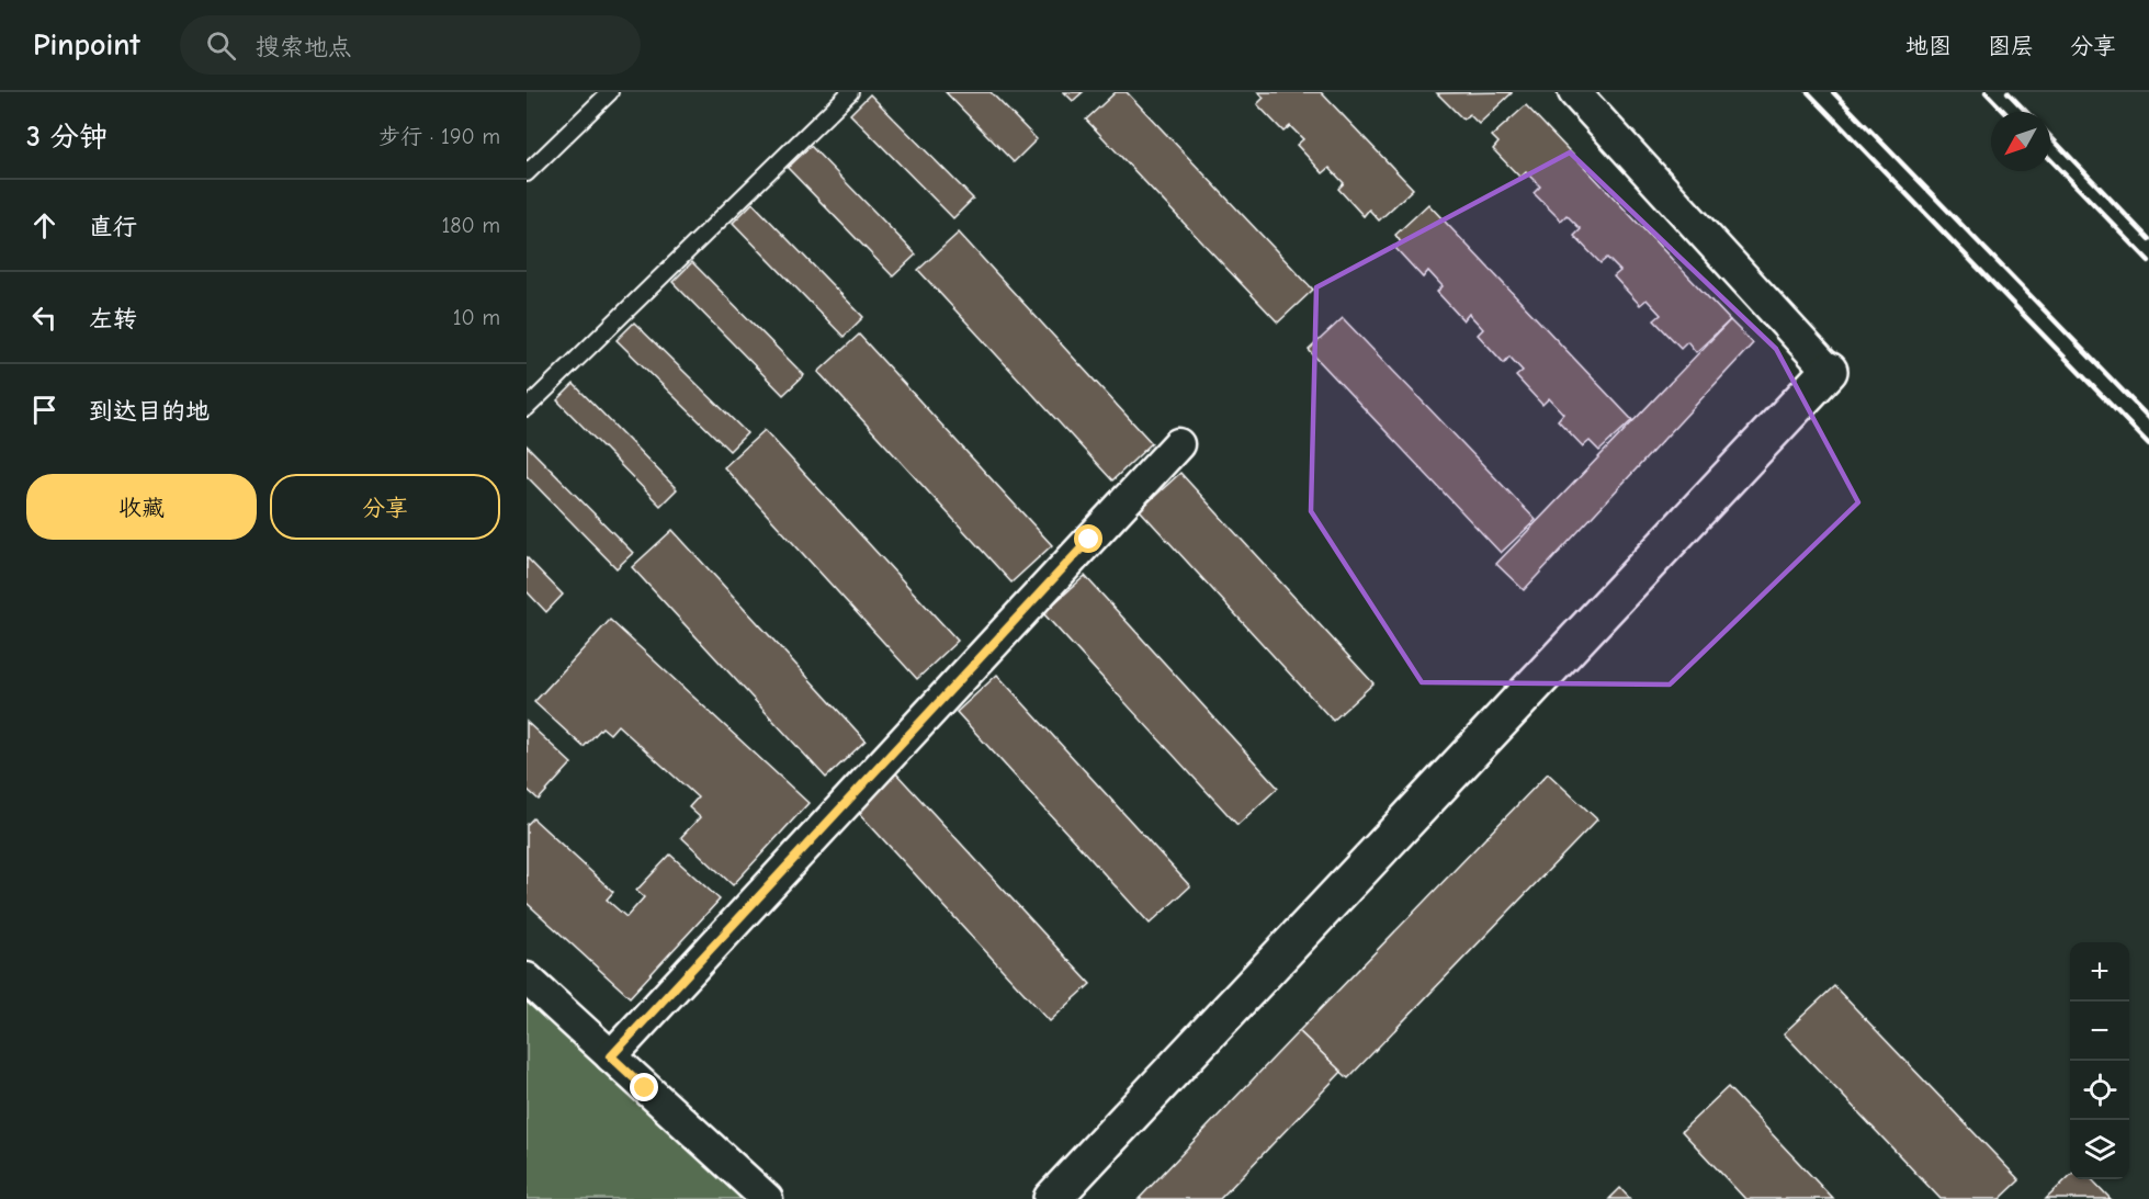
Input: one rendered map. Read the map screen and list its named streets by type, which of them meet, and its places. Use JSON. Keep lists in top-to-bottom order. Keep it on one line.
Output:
{"north":"bottom left","page":{"header":"Pinpoint","search":"搜索地点","nav":["地图","图层","分享"],"heading":["3 分钟","步行 · 190 m"],"list":[["直行","180 m"],["左转","10 m"],"到达目的地"],"buttons":["收藏","分享"],"map_buttons":["+","−"]}}
